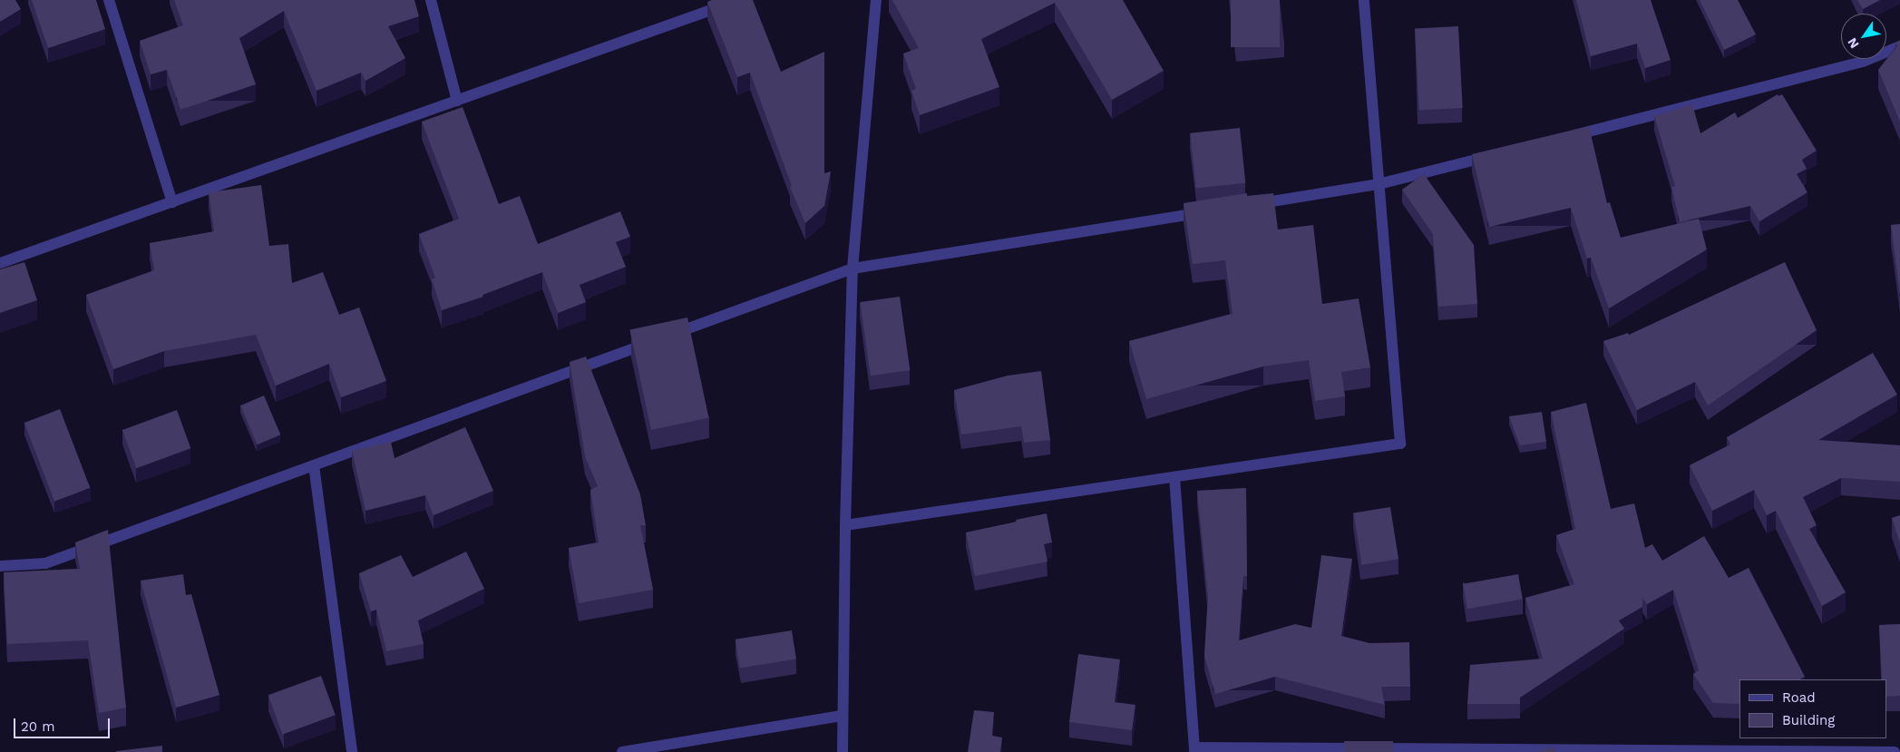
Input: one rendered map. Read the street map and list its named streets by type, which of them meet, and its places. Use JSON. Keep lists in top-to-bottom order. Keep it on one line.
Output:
{"legend":["Road","Building"],"scale_bar":"20 m","north":"bottom left"}
